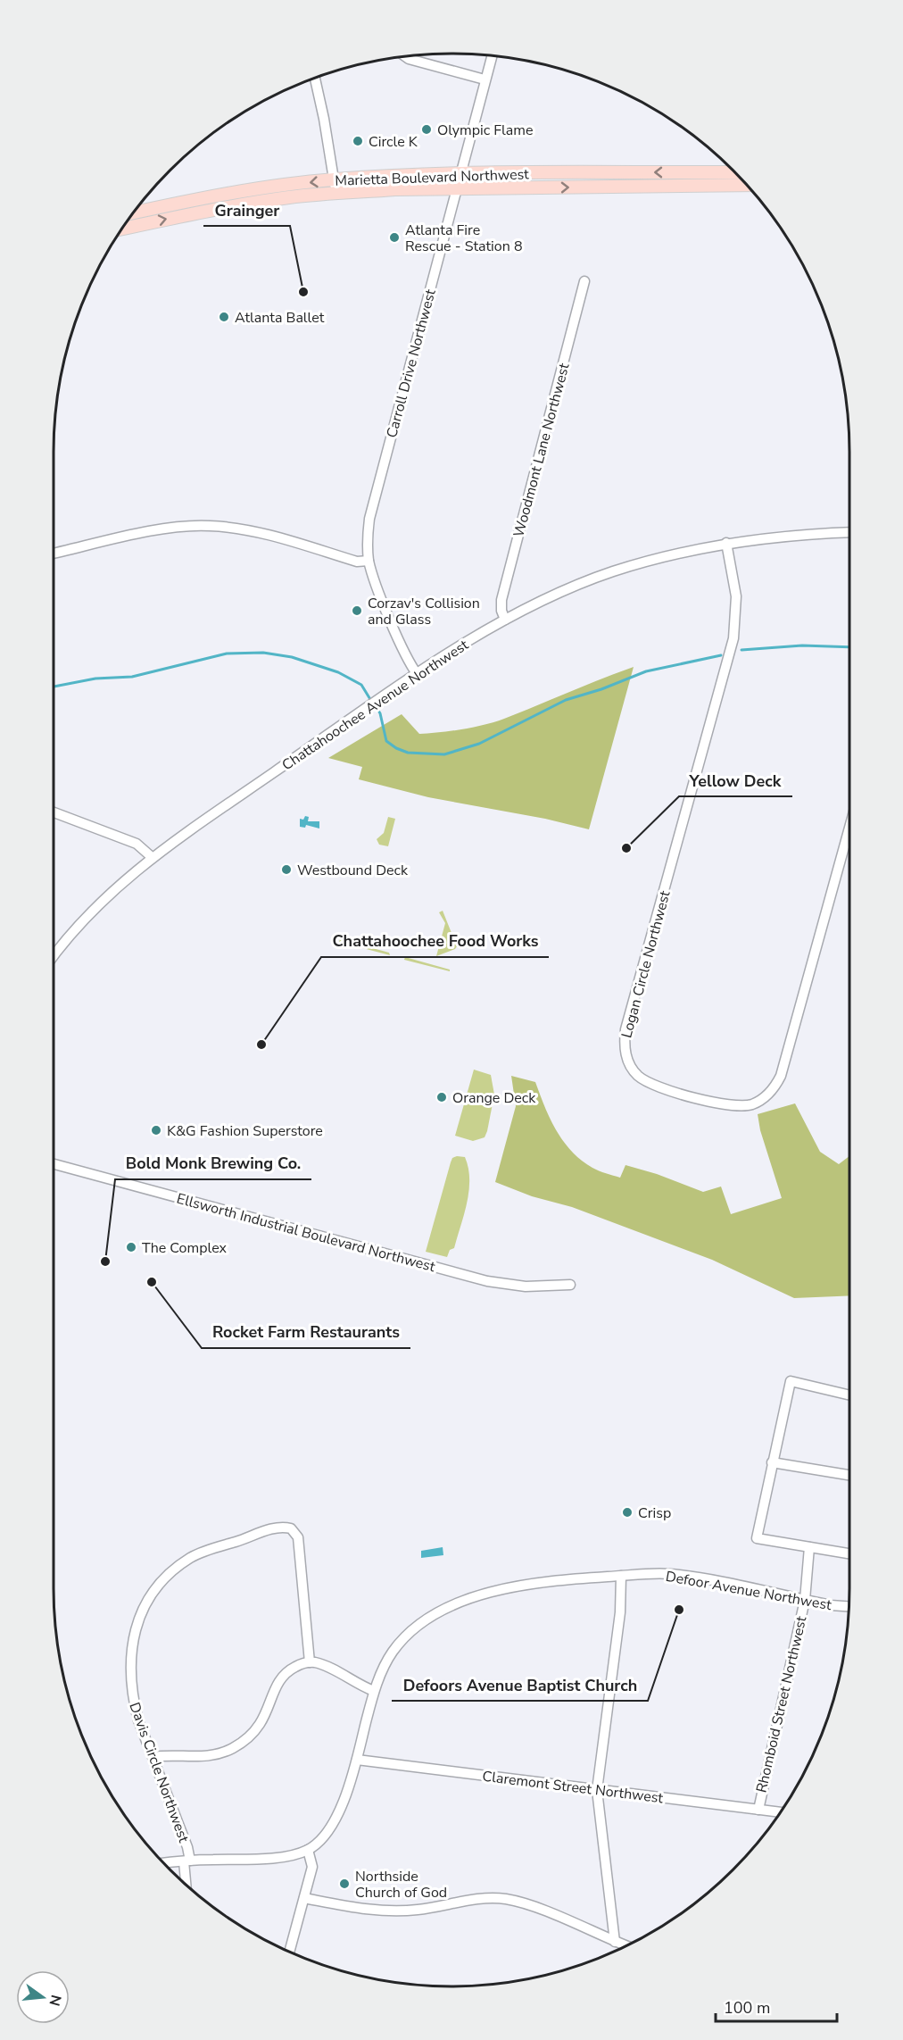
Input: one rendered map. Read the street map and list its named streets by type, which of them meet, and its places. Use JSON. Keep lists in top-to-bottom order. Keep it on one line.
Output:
{"streets":{"main road":["Marietta Boulevard Northwest"],"street":["Carroll Drive Northwest","Woodmont Lane Northwest","Chattahoochee Avenue Northwest","Logan Circle Northwest","Ellsworth Industrial Boulevard Northwest","Defoor Avenue Northwest","Rhomboid Street Northwest","Davis Circle Northwest","Claremont Street Northwest"]},"crossings":[["Marietta Boulevard Northwest","Carroll Drive Northwest"],["Carroll Drive Northwest","Chattahoochee Avenue Northwest"],["Woodmont Lane Northwest","Chattahoochee Avenue Northwest"],["Chattahoochee Avenue Northwest","Logan Circle Northwest"],["Defoor Avenue Northwest","Rhomboid Street Northwest"],["Defoor Avenue Northwest","Claremont Street Northwest"],["Rhomboid Street Northwest","Claremont Street Northwest"]],"places":["Olympic Flame","Circle K","Atlanta Fire Rescue - Station 8","Grainger","Atlanta Ballet","Corzav's Collision and Glass","Yellow Deck","Westbound Deck","Chattahoochee Food Works","Orange Deck","K&G Fashion Superstore","The Complex","Bold Monk Brewing Co.","Rocket Farm Restaurants","Crisp","Defoors Avenue Baptist Church","Northside Church of God"],"scale_bar":"100 m","north":"right"}
